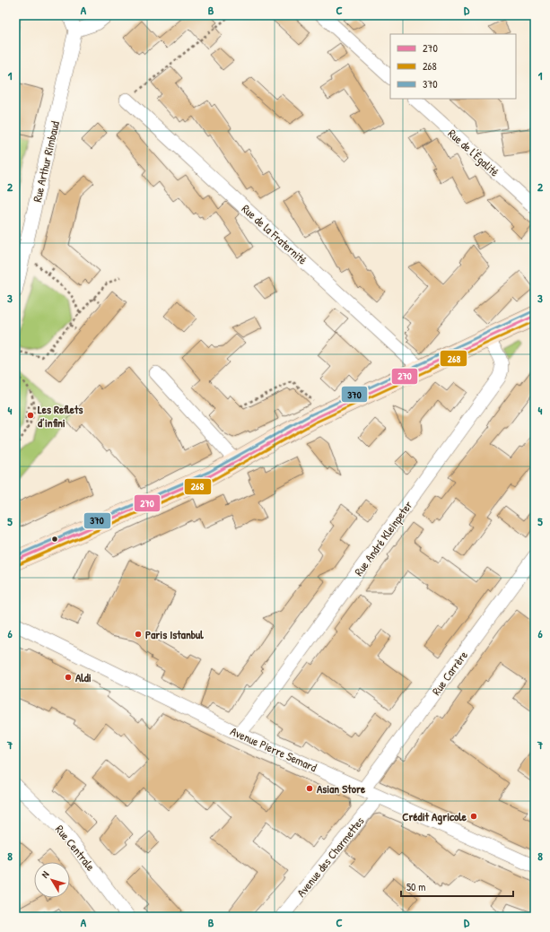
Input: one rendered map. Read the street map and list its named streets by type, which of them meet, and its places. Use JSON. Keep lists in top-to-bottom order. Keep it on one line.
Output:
{"streets":{"street":["Rue de l'Égalité","Rue Arthur Rimbaud","Rue de la Fraternité","Rue André Kleinpeter","Rue Carrère","Avenue Pierre Semard","Rue Centrale","Avenue des Charmettes"]},"crossings":[["Rue André Kleinpeter","Avenue Pierre Semard"],["Rue Carrère","Avenue Pierre Semard"],["Avenue Pierre Semard","Avenue des Charmettes"]],"places":["Les Reflets d’infini","Paris Istanbul","Aldi","Asian Store","Crédit Agricole"],"lines":["transit line 370","transit line 270","transit line 268"],"legend":["270","268","370"],"scale_bar":"50 m","north":"top left","grid":{"columns":["A","B","C","D"],"rows":["1","2","3","4","5","6","7","8"]}}
